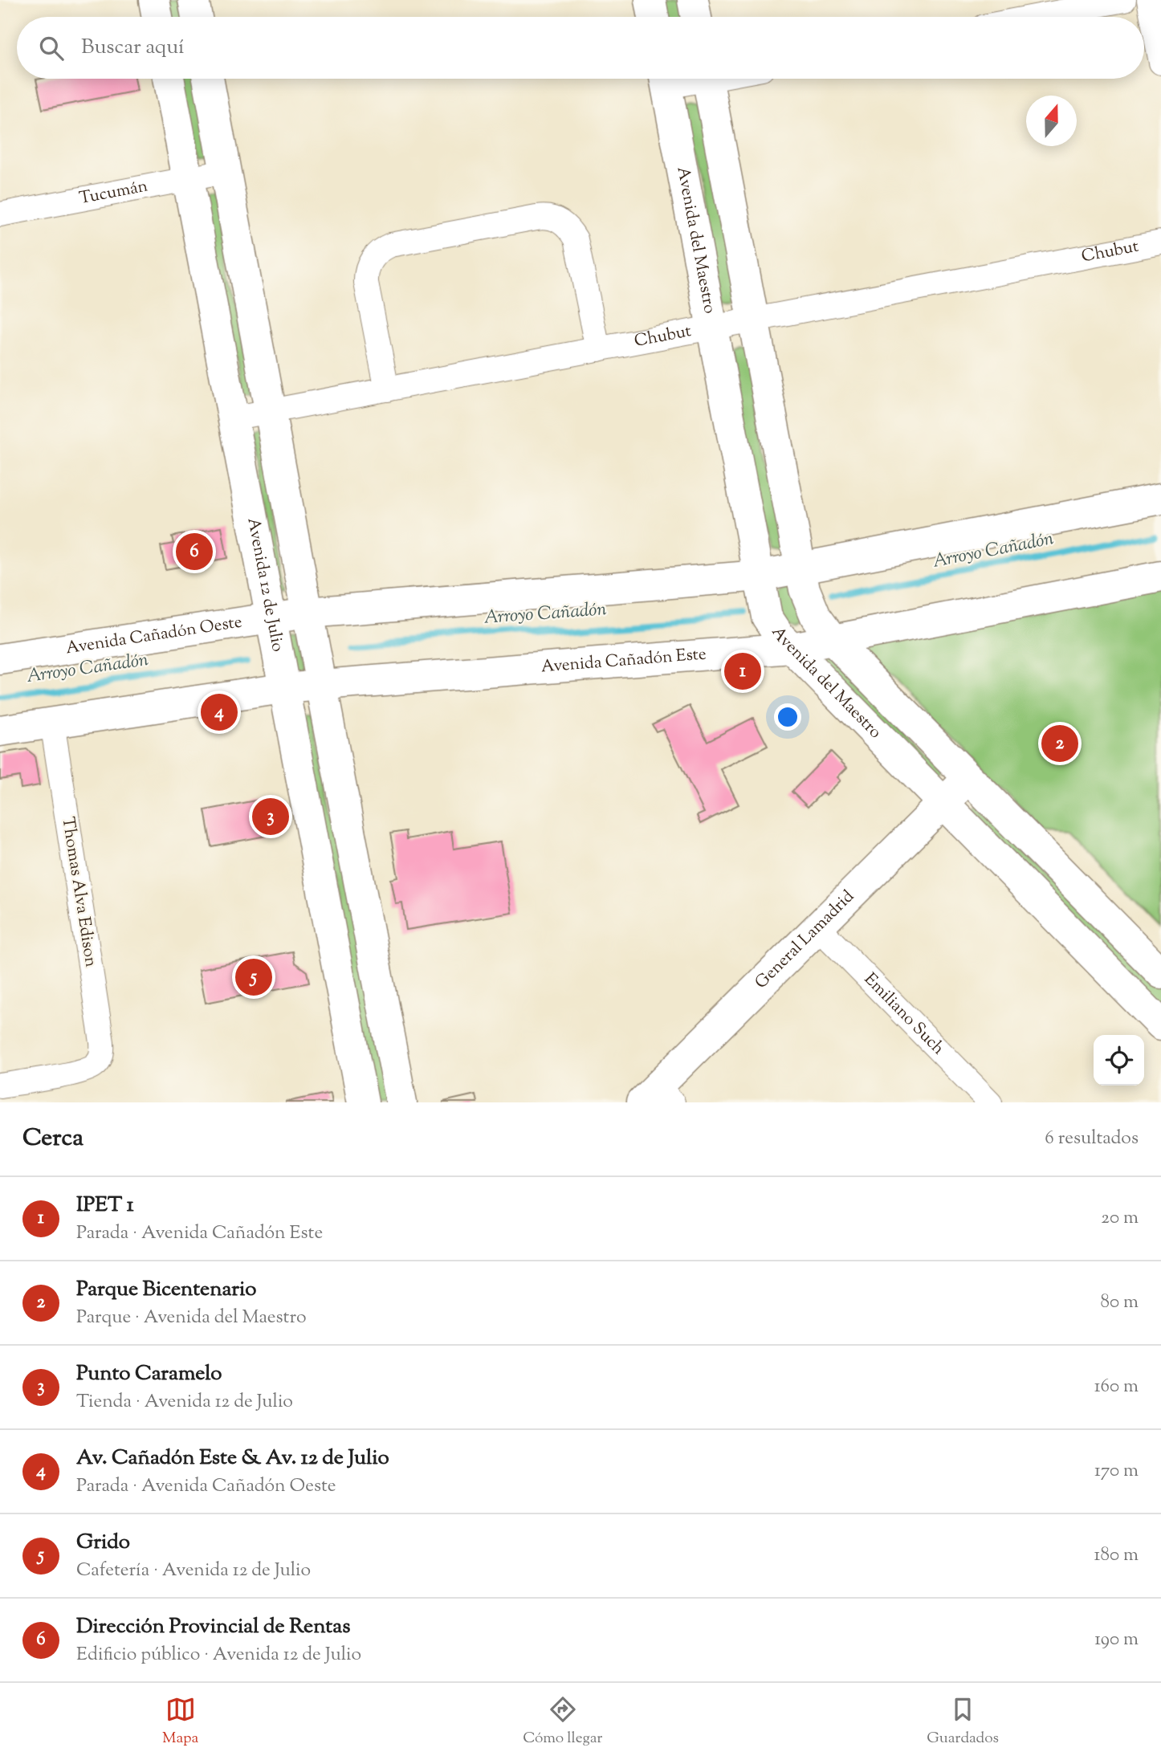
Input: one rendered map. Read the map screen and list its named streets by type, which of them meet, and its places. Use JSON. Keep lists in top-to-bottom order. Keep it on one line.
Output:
{"streets":{"street":["Tucumán","Avenida del Maestro","Chubut","Avenida 12 de Julio","Avenida Cañadón Oeste","Avenida Cañadón Este","Thomas Alva Edison","General Lamadrid","Emiliano Such"]},"crossings":[["Tucumán","Avenida 12 de Julio"],["Avenida del Maestro","Chubut"],["Avenida del Maestro","Avenida Cañadón Este"],["Avenida del Maestro","General Lamadrid"],["Chubut","Avenida 12 de Julio"],["Avenida 12 de Julio","Avenida Cañadón Oeste"],["Avenida 12 de Julio","Avenida Cañadón Este"],["General Lamadrid","Emiliano Such"]],"water":["Arroyo Cañadón"],"north":"top","page":{"search":"Buscar aquí","pins":["6","1","4","2","3","5"],"heading":["Cerca","6 resultados"],"list":[{"mark":"1","name":"IPET 1","note":"Parada · Avenida Cañadón Este","value":"20 m"},{"mark":"2","name":"Parque Bicentenario","note":"Parque · Avenida del Maestro","value":"80 m"},{"mark":"3","name":"Punto Caramelo","note":"Tienda · Avenida 12 de Julio","value":"160 m"},{"mark":"4","name":"Av. Cañadón Este & Av. 12 de Julio","note":"Parada · Avenida Cañadón Oeste","value":"170 m"},{"mark":"5","name":"Grido","note":"Cafetería · Avenida 12 de Julio","value":"180 m"},{"mark":"6","name":"Dirección Provincial de Rentas","note":"Edificio público · Avenida 12 de Julio","value":"190 m"}],"nav":["Mapa","Cómo llegar","Guardados"]}}
